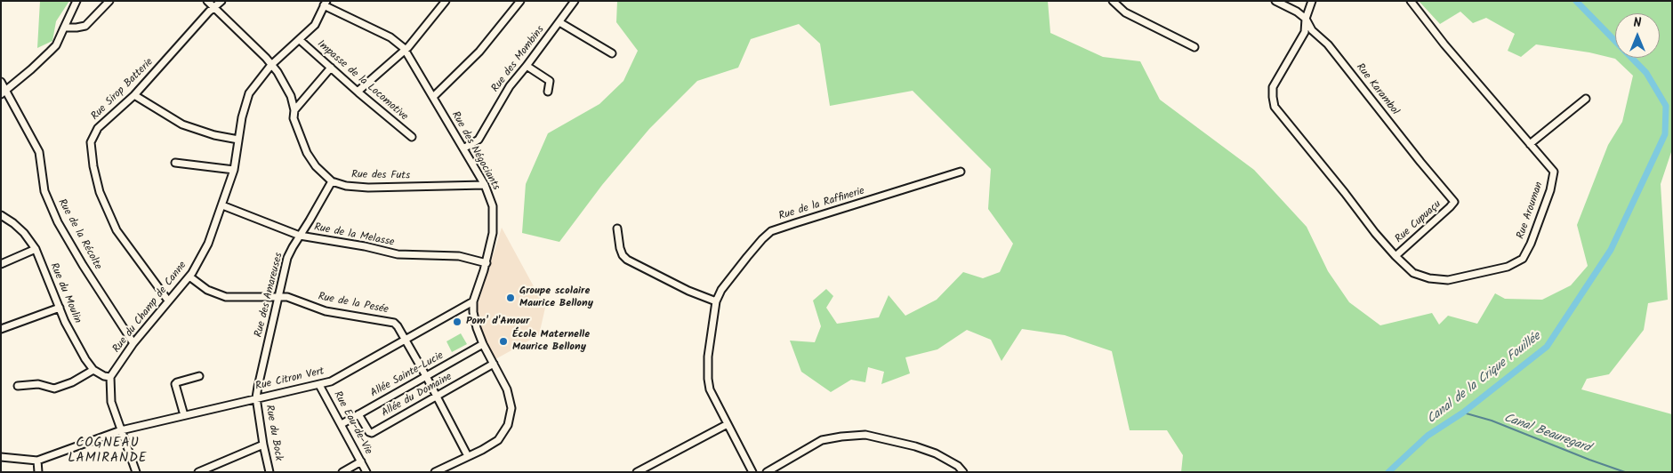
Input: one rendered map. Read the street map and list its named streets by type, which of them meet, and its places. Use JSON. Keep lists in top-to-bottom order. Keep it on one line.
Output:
{"streets":{"street":["Rue des Mombins","Impasse de la Locomotive","Rue Sirop Batterie","Rue Karambol","Rue des Négociants","Rue des Futs","Rue de la Raffinerie","Rue Arouman","Rue Cupuaçu","Rue de la Récolte","Rue de la Melasse","Rue du Moulin","Rue des Amareuses","Rue de la Pesée","Rue du Champ de Canne","Allée Sainte-Lucie","Rue Citron Vert","Allée du Domaine","Rue Eau-de-Vie","Rue du Bock"]},"crossings":[["Rue des Mombins","Rue des Négociants"],["Impasse de la Locomotive","Rue du Champ de Canne"],["Rue Sirop Batterie","Rue du Champ de Canne"],["Rue Karambol","Rue Cupuaçu"],["Rue des Négociants","Rue des Futs"],["Rue des Négociants","Rue de la Melasse"],["Rue des Négociants","Rue de la Pesée"],["Rue des Négociants","Rue du Champ de Canne"],["Rue des Négociants","Allée Sainte-Lucie"],["Rue des Négociants","Rue Citron Vert"],["Rue des Négociants","Allée du Domaine"],["Rue des Futs","Rue des Amareuses"],["Rue Arouman","Rue Cupuaçu"],["Rue de la Récolte","Rue du Champ de Canne"],["Rue de la Melasse","Rue des Amareuses"],["Rue de la Melasse","Rue du Champ de Canne"],["Rue des Amareuses","Rue de la Pesée"],["Rue des Amareuses","Rue Citron Vert"],["Rue des Amareuses","Rue du Bock"],["Rue de la Pesée","Rue du Champ de Canne"],["Rue de la Pesée","Allée Sainte-Lucie"],["Rue de la Pesée","Rue Citron Vert"],["Rue de la Pesée","Allée du Domaine"],["Allée Sainte-Lucie","Allée du Domaine"],["Allée Sainte-Lucie","Rue Eau-de-Vie"],["Rue Citron Vert","Rue Eau-de-Vie"],["Rue Citron Vert","Rue du Bock"]],"districts":["COGNEAU LAMIRANDE"],"water":["Canal de la Crique Fouillée","Canal Beauregard"],"places":["Groupe scolaire Maurice Bellony","Pom' d'Amour","École Maternelle Maurice Bellony"],"north":"top"}
